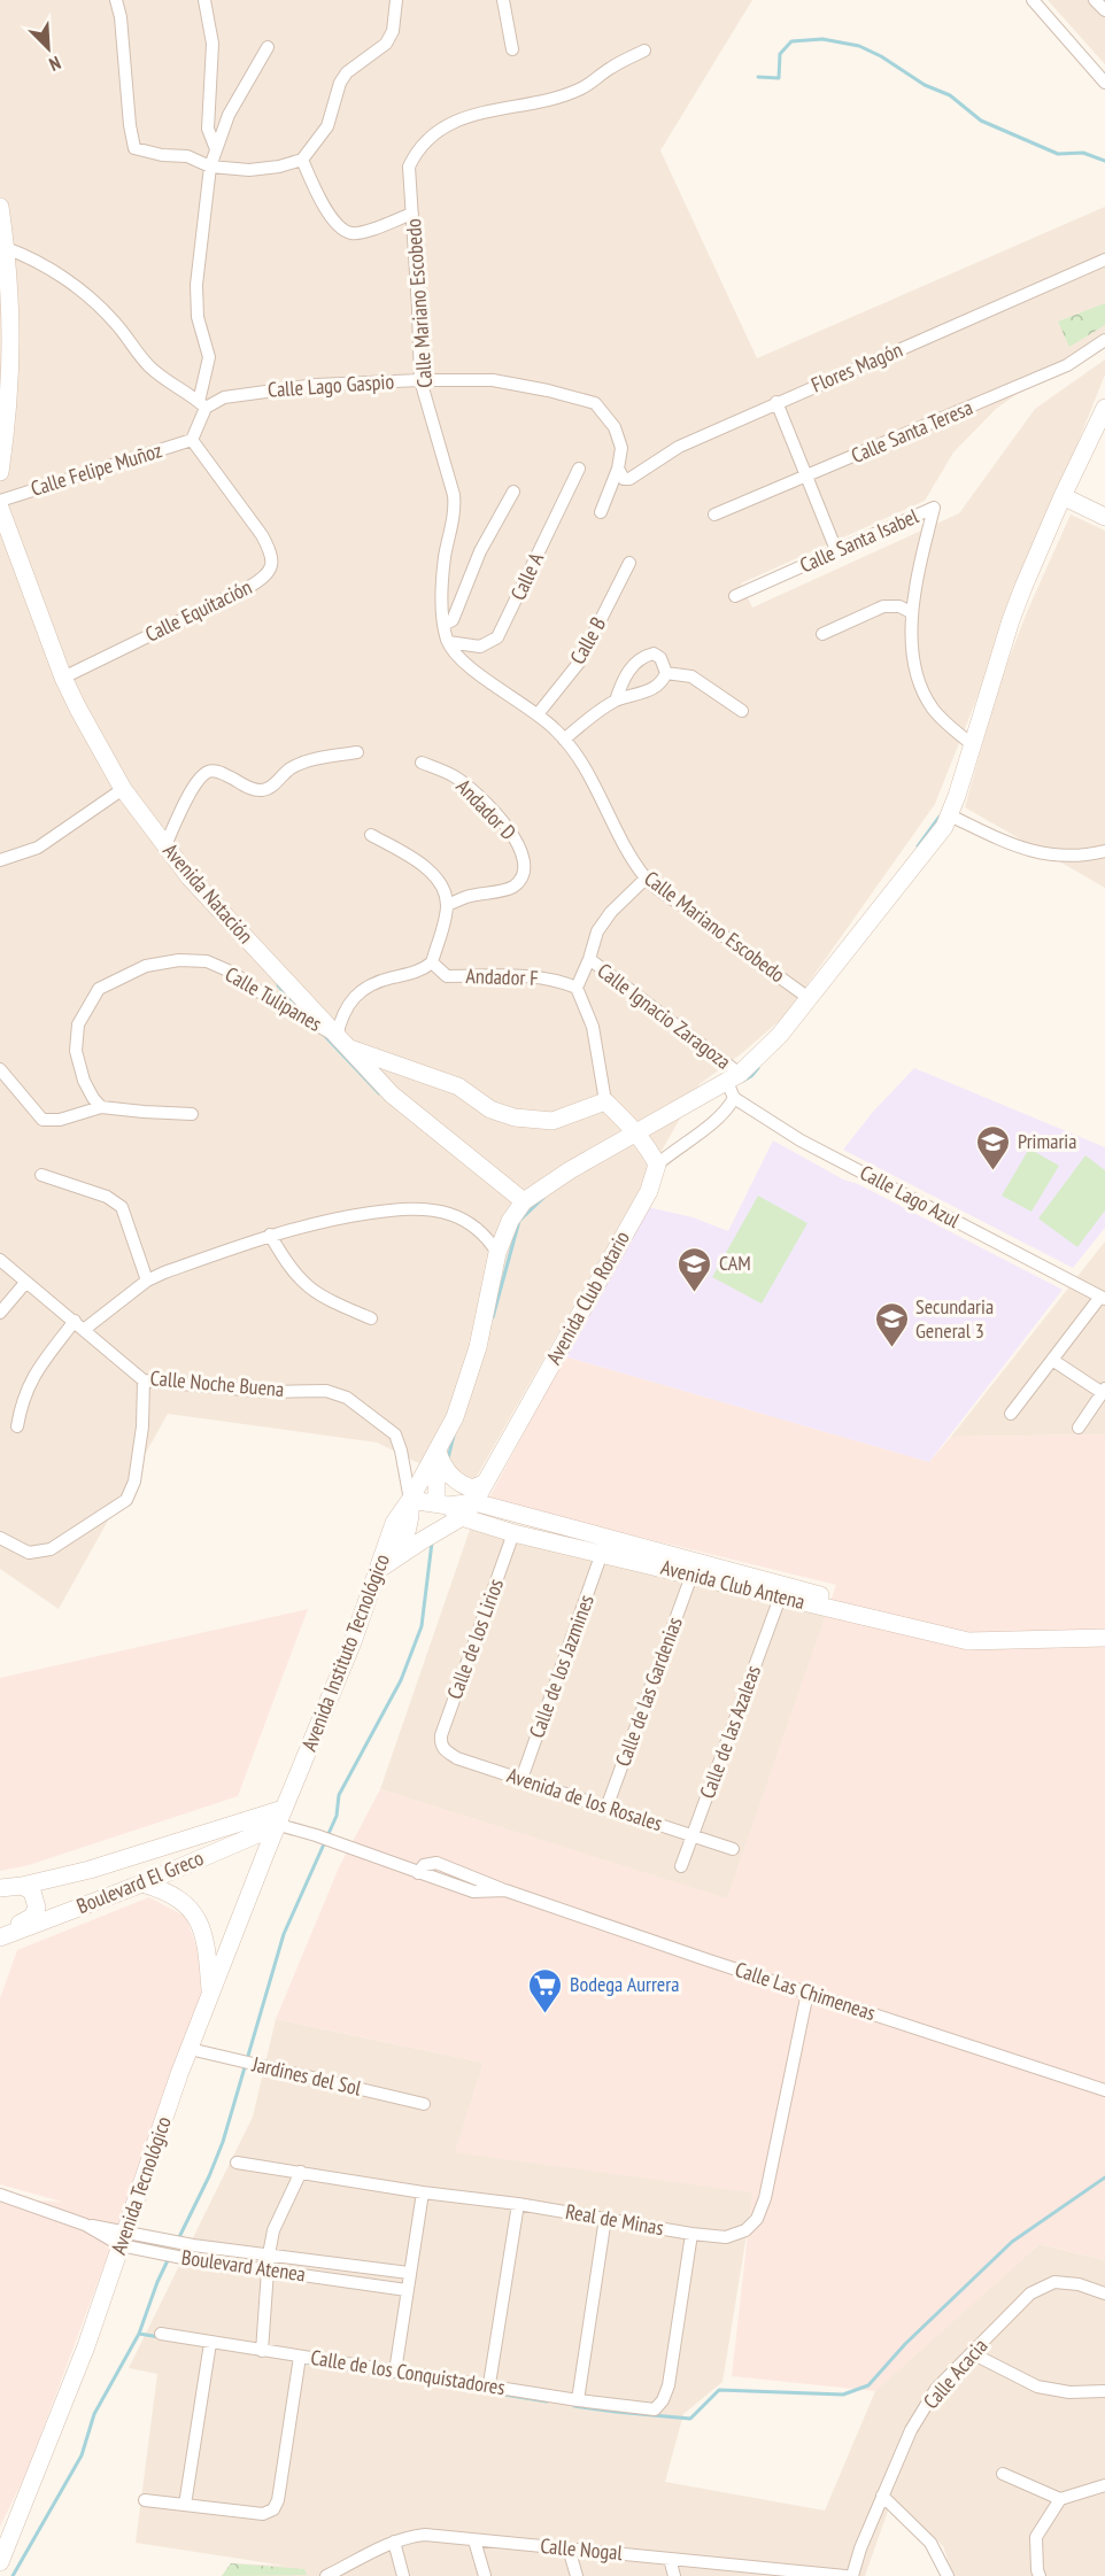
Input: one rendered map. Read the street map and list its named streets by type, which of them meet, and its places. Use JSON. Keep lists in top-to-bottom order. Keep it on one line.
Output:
{"streets":{"street":["Calle Mariano Escobedo","Flores Magón","Calle Lago Gaspio","Calle Santa Teresa","Calle Felipe Muñoz","Calle Santa Isabel","Calle A","Calle Equitación","Calle B","Andador D","Avenida Natación","Andador F","Calle Tulipanes","Calle Ignacio Zaragoza","Calle Lago Azul","Avenida Club Rotario","Calle Noche Buena","Avenida Club Antena","Calle de los Lirios","Avenida Instituto Tecnológico","Calle de los Jazmines","Calle de las Gardenias","Calle de las Azaleas","Avenida de los Rosales","Boulevard El Greco","Calle Las Chimeneas","Jardines del Sol","Avenida Tecnológico","Real de Minas","Boulevard Atenea","Calle de los Conquistadores","Calle Acacia","Calle Nogal"]},"crossings":[["Calle Mariano Escobedo","Calle Lago Gaspio"],["Calle Mariano Escobedo","Calle A"],["Calle Mariano Escobedo","Calle B"],["Flores Magón","Calle Lago Gaspio"],["Calle Felipe Muñoz","Calle Equitación"],["Calle Equitación","Avenida Natación"],["Avenida Natación","Calle Tulipanes"],["Avenida Natación","Avenida Instituto Tecnológico"],["Avenida Club Rotario","Avenida Club Antena"],["Calle Noche Buena","Avenida Club Antena"],["Calle Noche Buena","Avenida Instituto Tecnológico"],["Avenida Club Antena","Calle de los Lirios"],["Avenida Club Antena","Avenida Instituto Tecnológico"],["Avenida Club Antena","Calle de los Jazmines"],["Avenida Club Antena","Calle de las Gardenias"],["Avenida Club Antena","Calle de las Azaleas"],["Calle de los Lirios","Avenida de los Rosales"],["Avenida Instituto Tecnológico","Boulevard El Greco"],["Avenida Instituto Tecnológico","Calle Las Chimeneas"],["Avenida Instituto Tecnológico","Avenida Tecnológico"],["Calle de los Jazmines","Avenida de los Rosales"],["Calle de las Gardenias","Avenida de los Rosales"],["Calle de las Azaleas","Avenida de los Rosales"],["Boulevard El Greco","Calle Las Chimeneas"],["Boulevard El Greco","Avenida Tecnológico"],["Calle Las Chimeneas","Avenida Tecnológico"],["Calle Las Chimeneas","Real de Minas"],["Jardines del Sol","Avenida Tecnológico"],["Avenida Tecnológico","Boulevard Atenea"],["Real de Minas","Calle de los Conquistadores"]],"places":{"school or university":["Primaria","CAM","Secundaria General 3"],"supermarket":["Bodega Aurrera"]},"north":"bottom right"}
